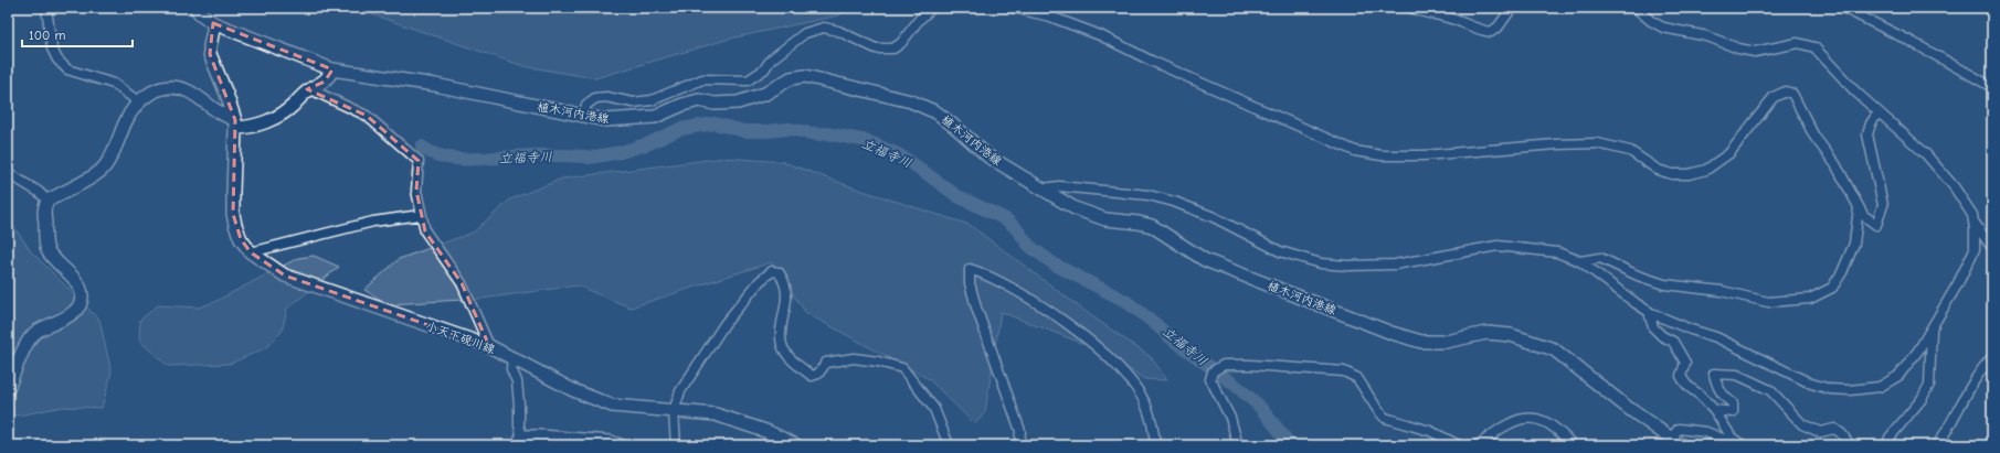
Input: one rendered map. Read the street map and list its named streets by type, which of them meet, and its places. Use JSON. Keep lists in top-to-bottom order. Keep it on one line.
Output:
{"streets":{"main road":["植木河内港線","小天下硯川線"]},"crossings":[["植木河内港線","小天下硯川線"]],"water":["立福寺川"],"scale_bar":"100 m"}
